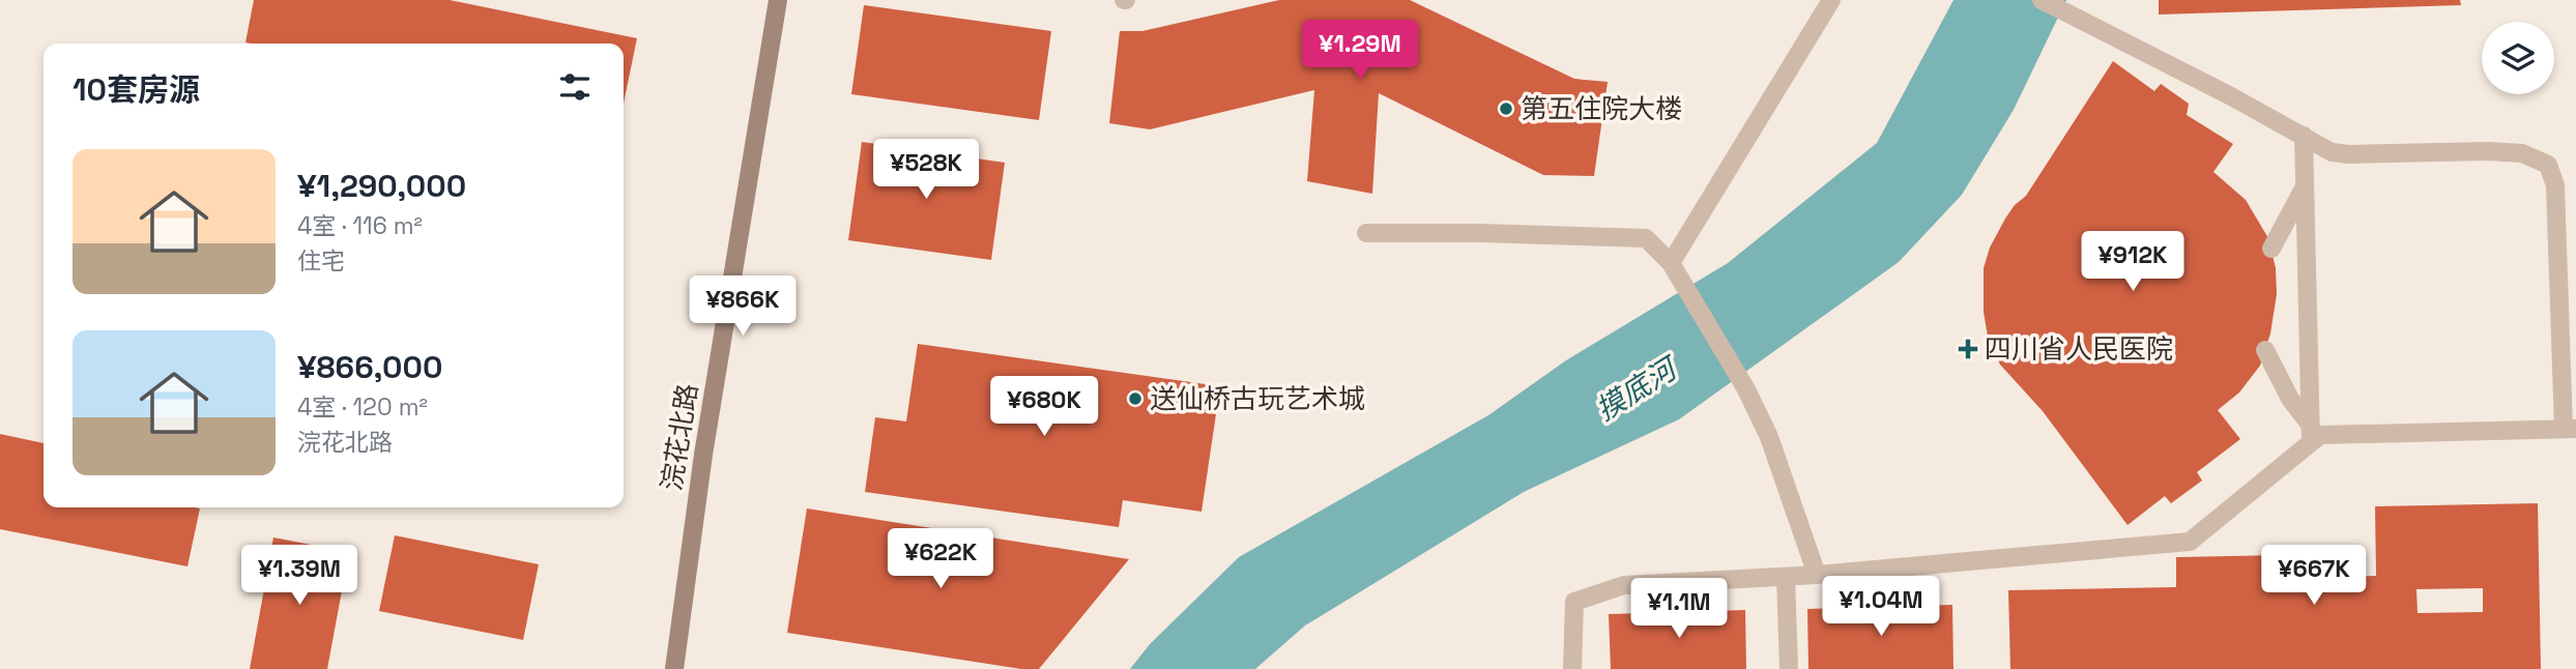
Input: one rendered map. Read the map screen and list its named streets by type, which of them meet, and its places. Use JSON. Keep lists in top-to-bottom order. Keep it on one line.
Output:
{"streets":{"street":["浣花北路"]},"water":["摸底河"],"places":{"other":["第五住院大楼","送仙桥古玩艺术城"],"health":["四川省人民医院"]},"page":{"price":["¥1.29M","¥528K","¥912K","¥866K","¥680K","¥622K","¥1.39M","¥667K","¥1.04M","¥1.1M"],"heading":"10套房源","list":[{"name":"¥1,290,000","note":"4室 · 116 m² · 住宅"},{"name":"¥866,000","note":"4室 · 120 m² · 浣花北路"}]}}
